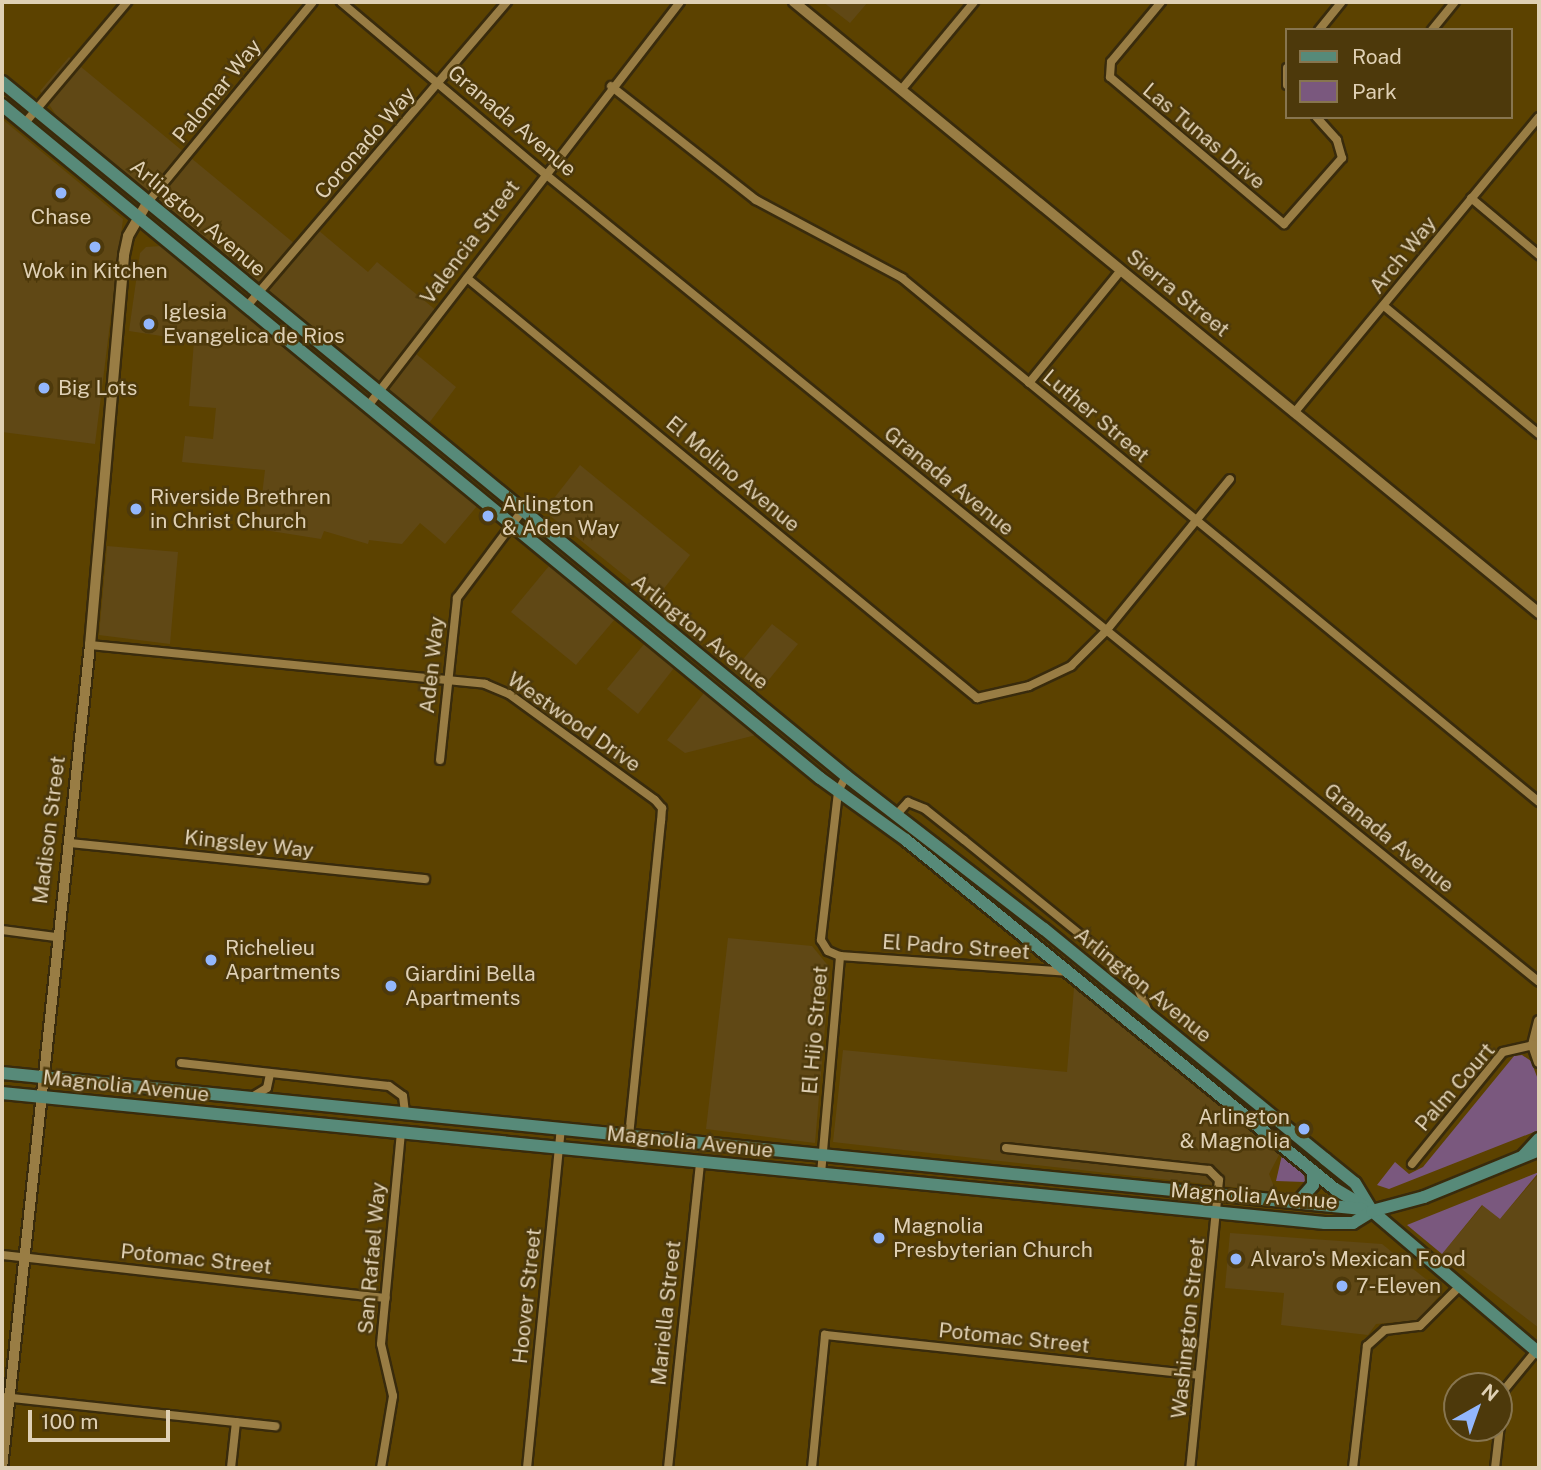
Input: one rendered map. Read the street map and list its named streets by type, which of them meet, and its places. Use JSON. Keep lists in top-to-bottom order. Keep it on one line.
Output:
{"streets":{"main road":["Arlington Avenue","Madison Street","Magnolia Avenue"],"street":["Palomar Way","Granada Avenue","Las Tunas Drive","Coronado Way","Valencia Street","Arch Way","Sierra Street","Luther Street","El Molino Avenue","Aden Way","Westwood Drive","Kingsley Way","El Padro Street","El Hijo Street","Palm Court","San Rafael Way","Potomac Street","Hoover Street","Mariella Street","Washington Street"]},"crossings":[["Palomar Way","Arlington Avenue"],["Palomar Way","Madison Street"],["Granada Avenue","Coronado Way"],["Granada Avenue","Valencia Street"],["Granada Avenue","El Molino Avenue"],["Coronado Way","Arlington Avenue"],["Arlington Avenue","Valencia Street"],["Arlington Avenue","Aden Way"],["Arlington Avenue","Madison Street"],["Arlington Avenue","El Padro Street"],["Arlington Avenue","El Hijo Street"],["Arlington Avenue","Magnolia Avenue"],["Valencia Street","Luther Street"],["Valencia Street","El Molino Avenue"],["Arch Way","Sierra Street"],["Aden Way","Westwood Drive"],["Westwood Drive","Madison Street"],["Westwood Drive","Magnolia Avenue"],["Madison Street","Kingsley Way"],["Madison Street","Magnolia Avenue"],["Madison Street","Potomac Street"],["El Padro Street","El Hijo Street"],["El Hijo Street","Magnolia Avenue"],["Magnolia Avenue","San Rafael Way"],["Magnolia Avenue","Hoover Street"],["Magnolia Avenue","Mariella Street"],["Magnolia Avenue","Washington Street"],["San Rafael Way","Potomac Street"],["Potomac Street","Washington Street"]],"places":["Chase","Wok in Kitchen","Iglesia Evangelica de Rios","Big Lots","Riverside Brethren in Christ Church","Arlington & Aden Way","Richelieu Apartments","Giardini Bella Apartments","Arlington & Magnolia","Magnolia Presbyterian Church","Alvaro's Mexican Food","7-Eleven"],"legend":["Road","Park"],"scale_bar":"100 m","north":"top right"}
